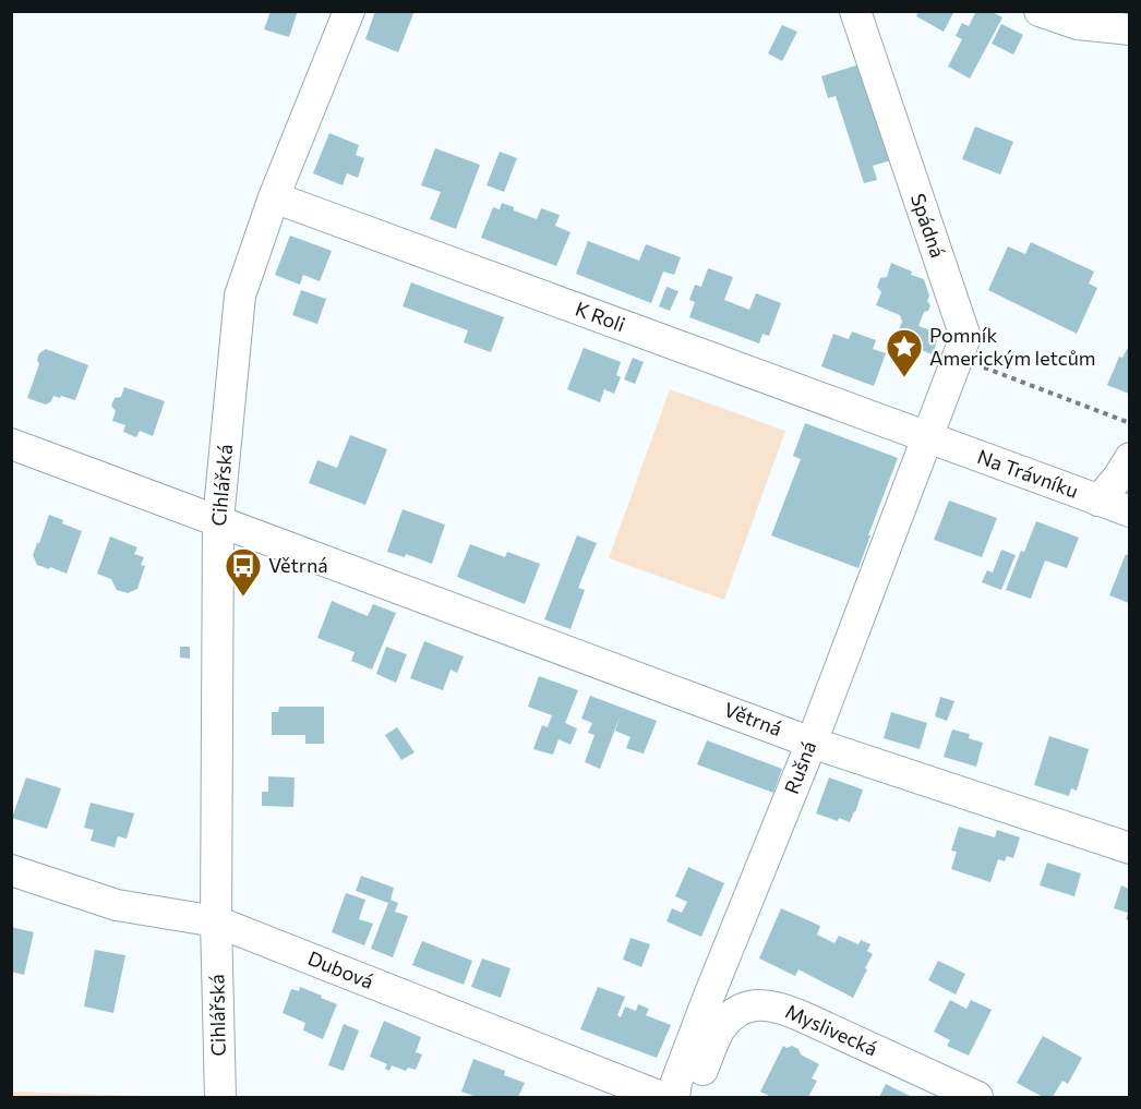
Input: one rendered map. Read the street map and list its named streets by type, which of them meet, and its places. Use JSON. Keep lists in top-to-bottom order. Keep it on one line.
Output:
{"streets":{"street":["Spádná","K Roli","Na Trávníku","Cihlářská","Větrná","Rušná","Dubová","Myslivecká"]},"crossings":[["Spádná","K Roli"],["Spádná","Na Trávníku"],["Spádná","Rušná"],["K Roli","Na Trávníku"],["K Roli","Cihlářská"],["K Roli","Rušná"],["Na Trávníku","Rušná"],["Cihlářská","Větrná"],["Cihlářská","Dubová"],["Větrná","Rušná"]],"places":{"place":["Pomník Americkým letcům"],"bus stop":["Větrná"]}}
